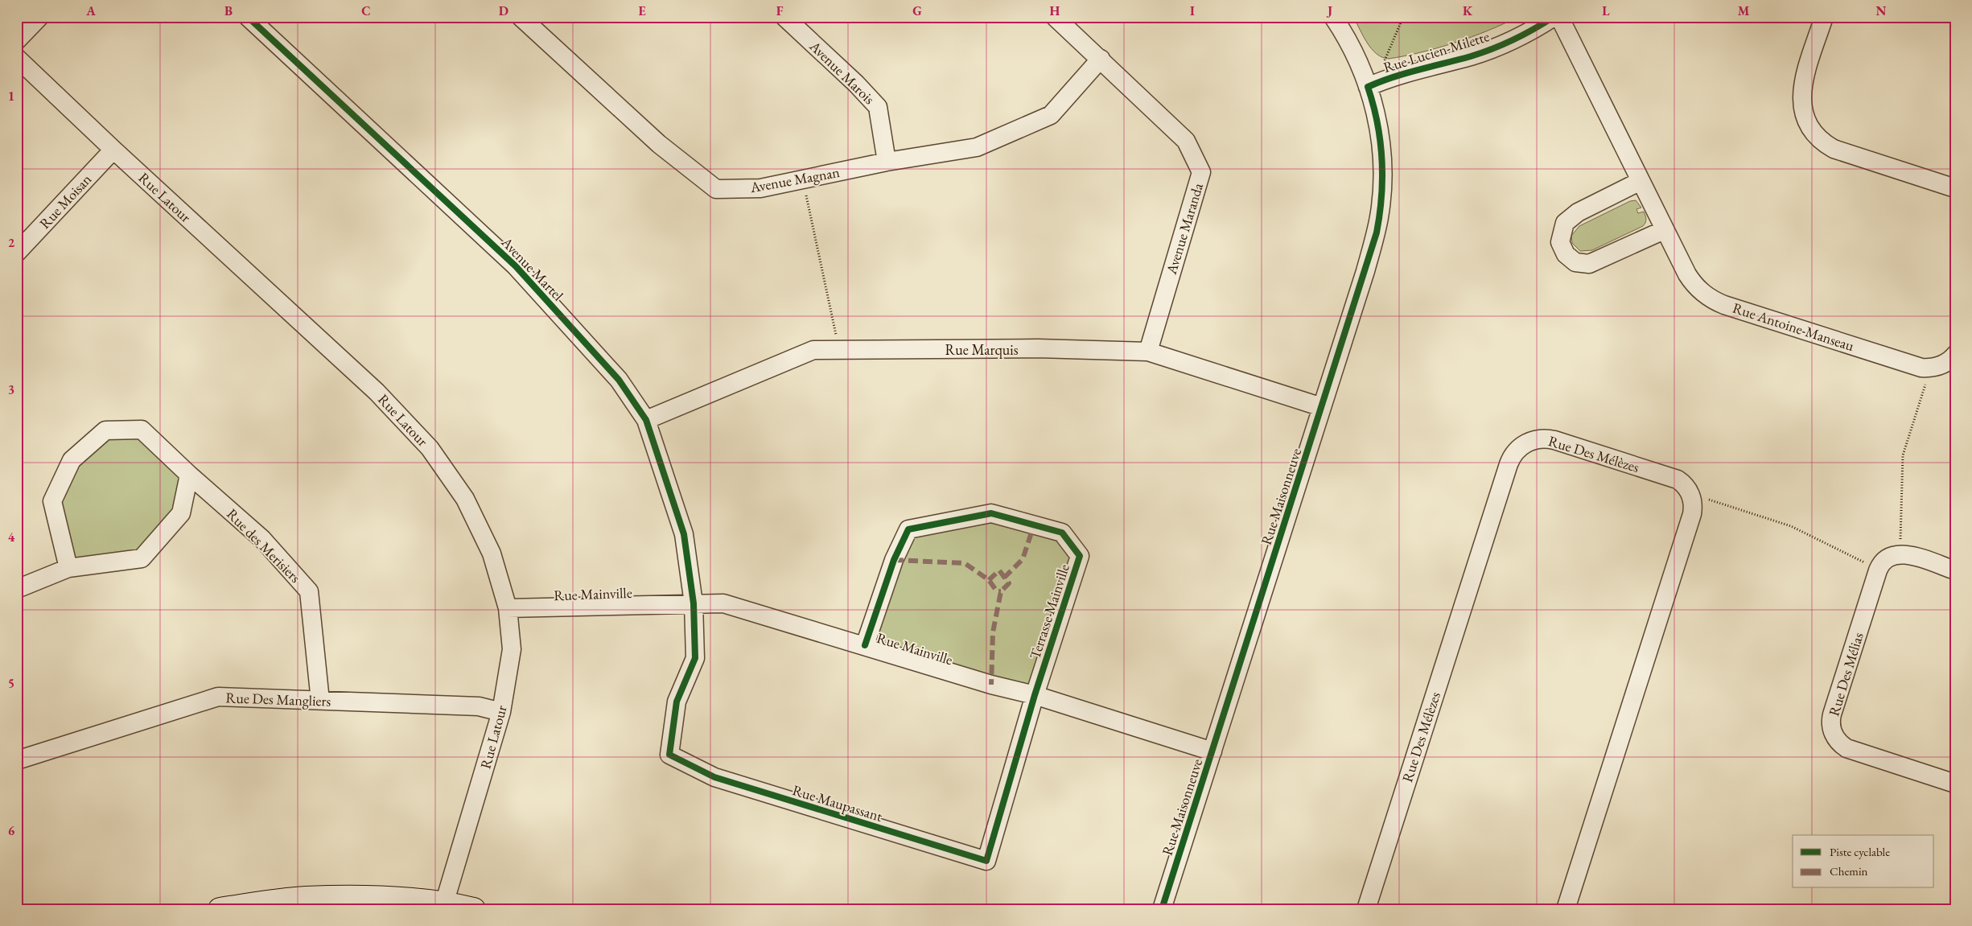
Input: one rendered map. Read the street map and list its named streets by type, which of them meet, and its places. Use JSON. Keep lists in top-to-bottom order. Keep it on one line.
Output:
{"streets":{"street":["Rue Lucien-Milette","Avenue Marois","Avenue Magnan","Rue Latour","Rue Moisan","Avenue Maranda","Avenue Martel","Rue Antoine-Manseau","Rue Marquis","Rue Des Mélèzes","Rue Maisonneuve","Rue des Merisiers","Rue Mainville","Terrasse Mainville","Rue Des Mélias","Rue Des Mangliers","Rue Maupassant"]},"crossings":[["Rue Lucien-Milette","Rue Maisonneuve"],["Avenue Marois","Avenue Magnan"],["Avenue Magnan","Avenue Maranda"],["Rue Latour","Rue Moisan"],["Rue Latour","Rue Mainville"],["Rue Latour","Rue Des Mangliers"],["Avenue Maranda","Rue Marquis"],["Avenue Martel","Rue Marquis"],["Avenue Martel","Rue Mainville"],["Avenue Martel","Rue Maupassant"],["Rue Marquis","Rue Maisonneuve"],["Rue Maisonneuve","Rue Mainville"],["Rue des Merisiers","Rue Des Mangliers"],["Rue Mainville","Terrasse Mainville"],["Rue Mainville","Rue Maupassant"],["Terrasse Mainville","Rue Maupassant"]],"legend":["Piste cyclable","Chemin"],"grid":{"columns":["A","B","C","D","E","F","G","H","I","J","K","L","M","N"],"rows":["1","2","3","4","5","6"]}}
